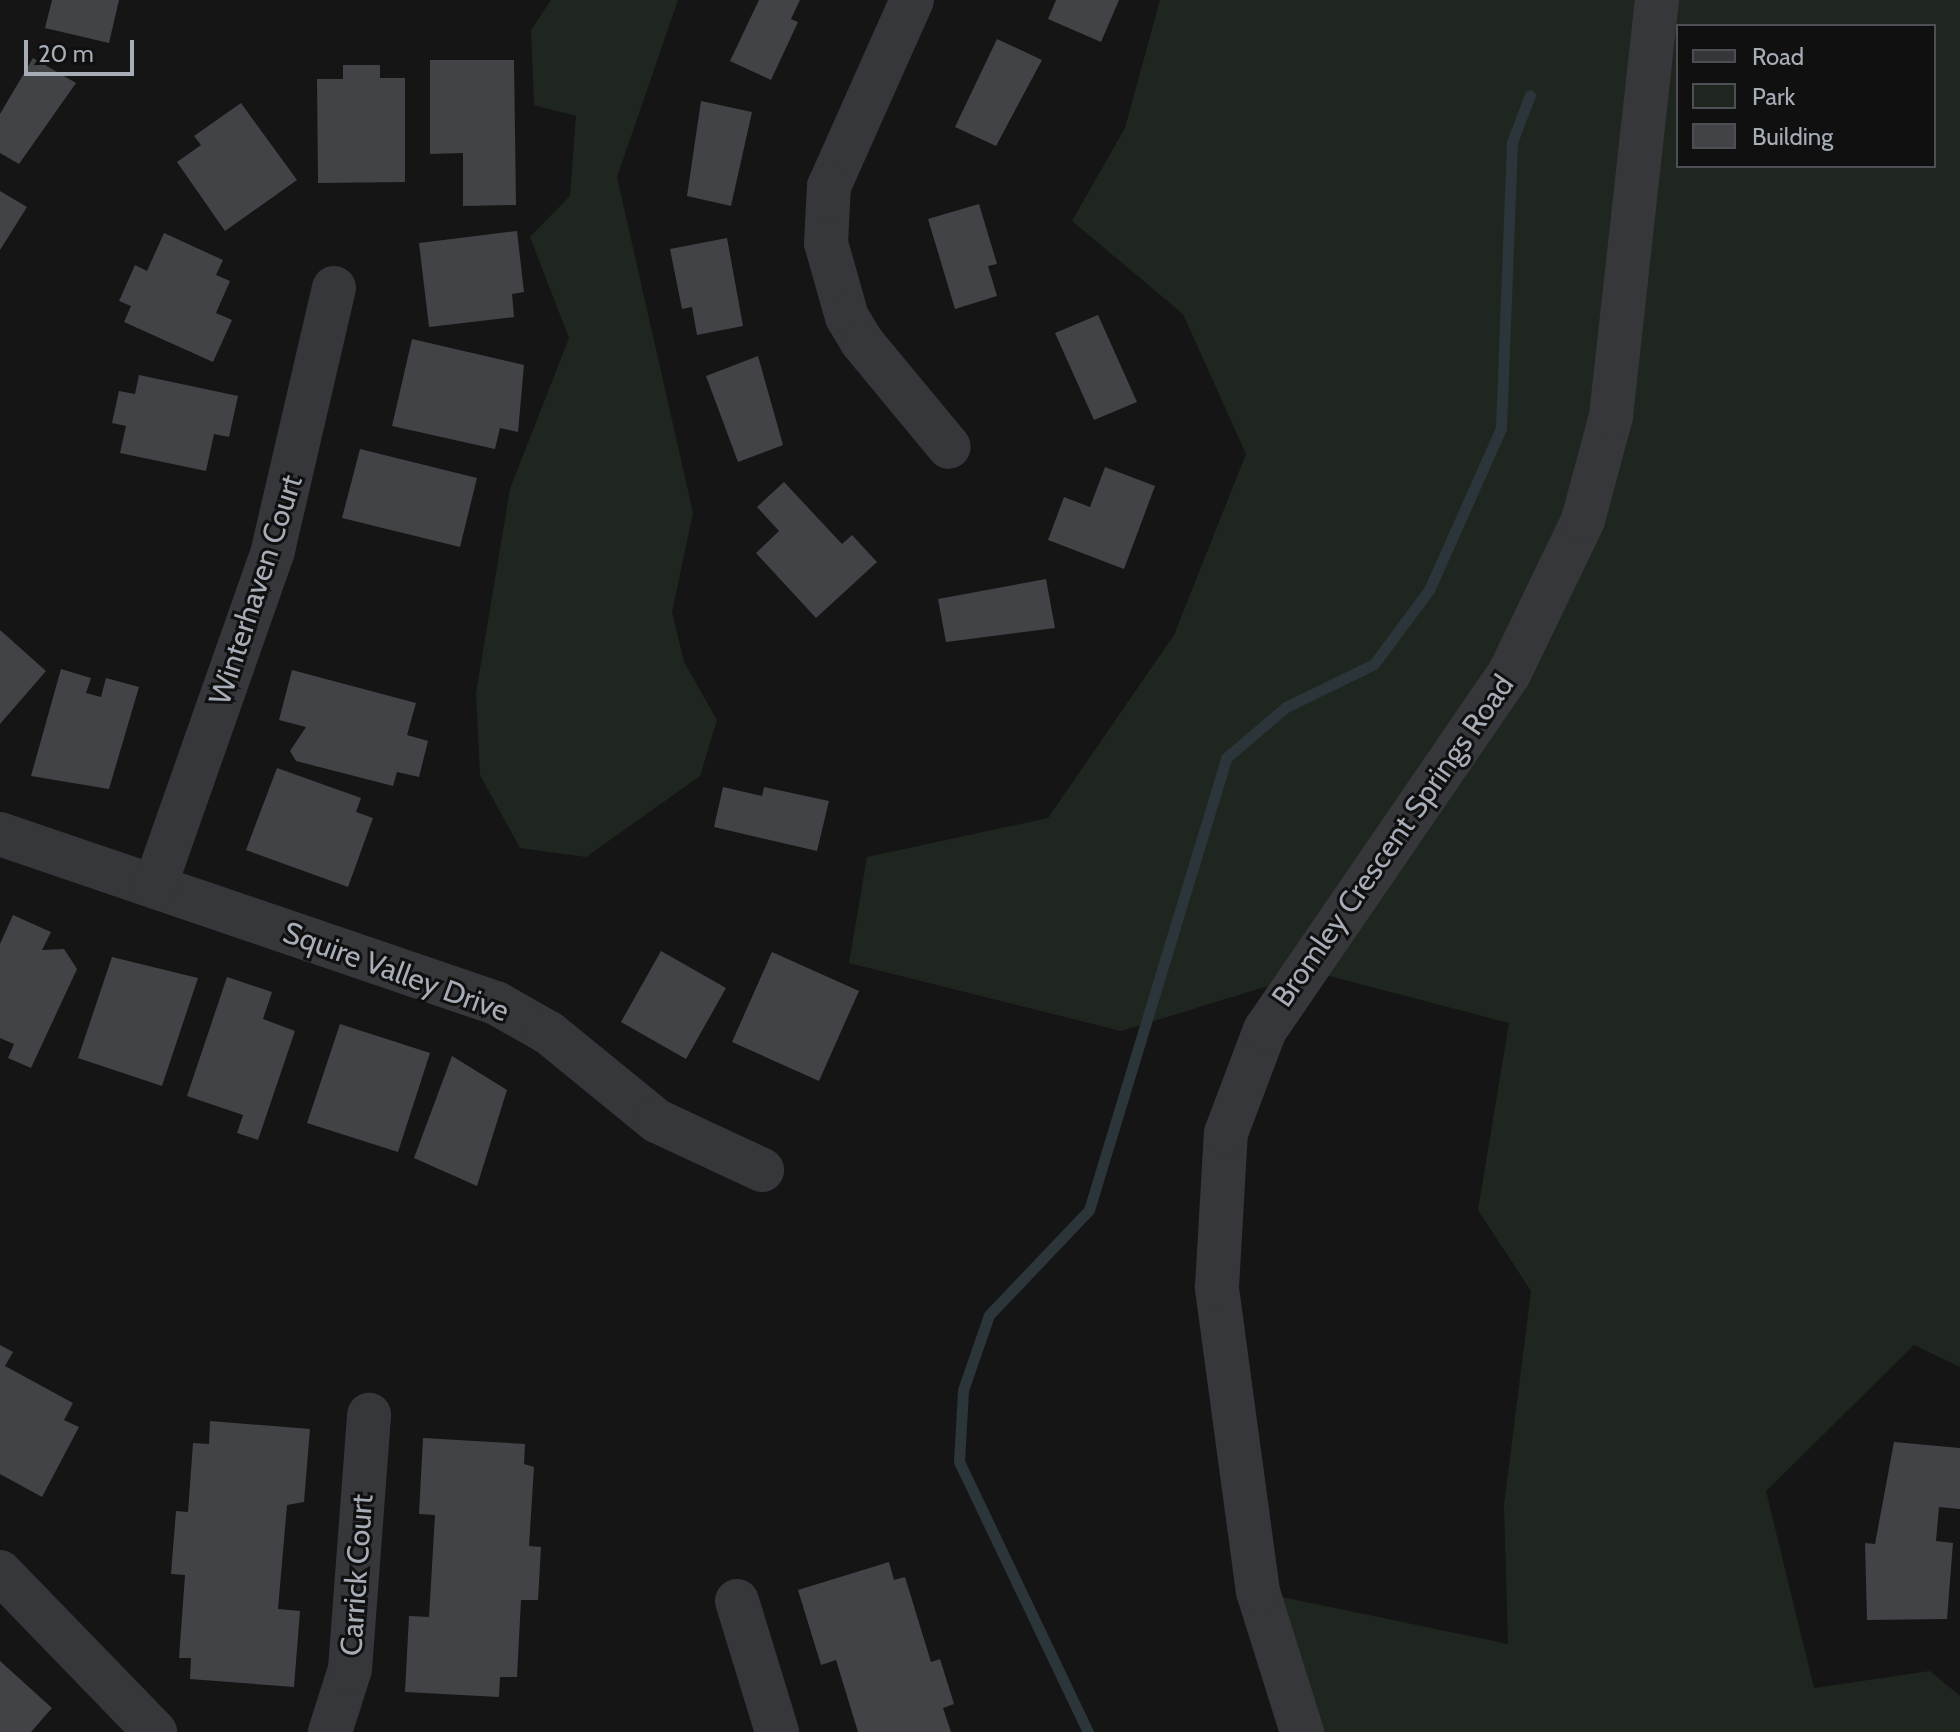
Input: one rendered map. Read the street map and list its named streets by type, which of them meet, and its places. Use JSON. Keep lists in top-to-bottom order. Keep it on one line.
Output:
{"streets":{"street":["Winterhaven Court","Bromley Crescent Springs Road","Squire Valley Drive","Carrick Court"]},"crossings":[["Winterhaven Court","Squire Valley Drive"]],"legend":["Road","Park","Building"],"scale_bar":"20 m"}
